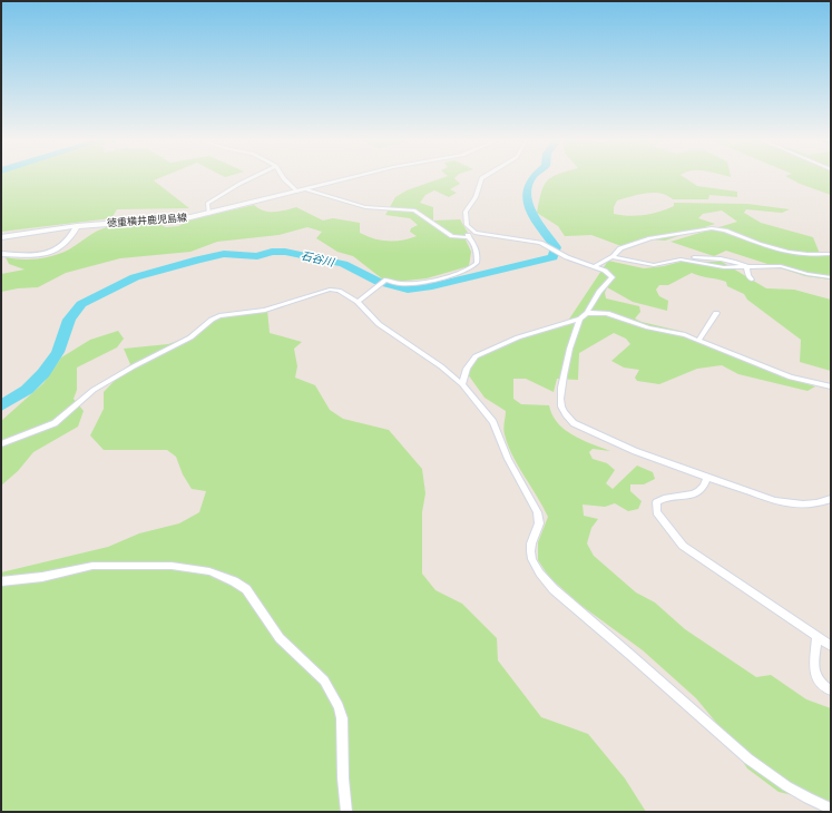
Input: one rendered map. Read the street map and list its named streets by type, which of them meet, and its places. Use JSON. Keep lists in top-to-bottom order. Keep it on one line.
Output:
{"streets":{"main road":["徳重横井鹿児島線"]},"water":["石谷川"]}
